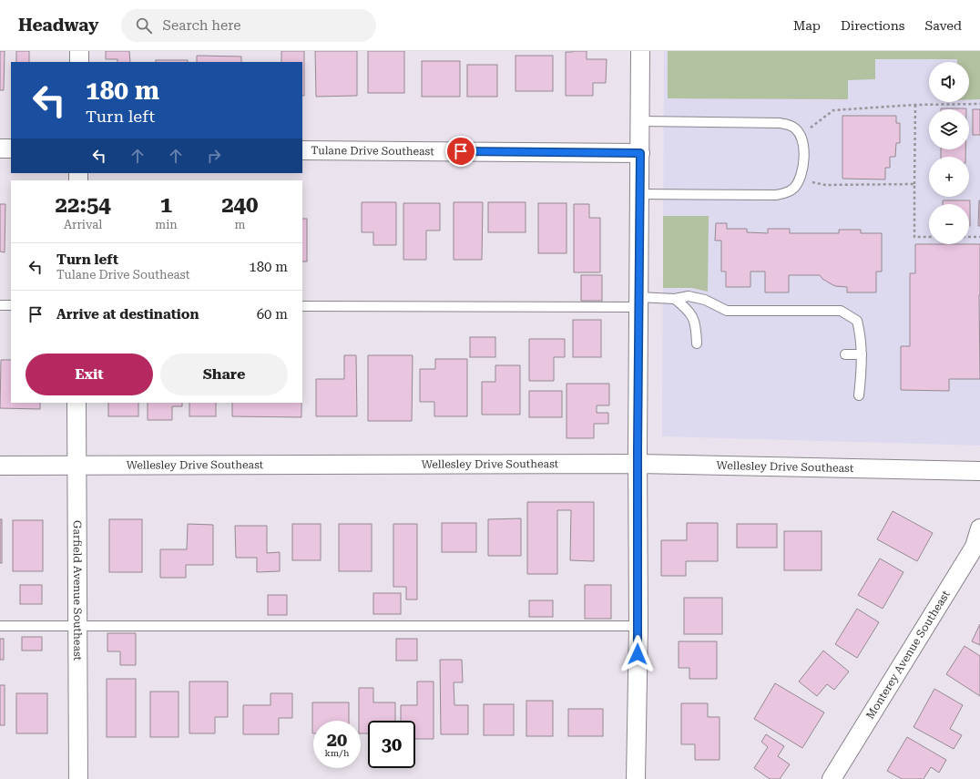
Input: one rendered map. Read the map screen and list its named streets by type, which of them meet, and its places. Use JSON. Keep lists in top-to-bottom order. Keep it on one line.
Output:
{"streets":{"street":["Tulane Drive Southeast","Wellesley Drive Southeast","Garfield Avenue Southeast","Monterey Avenue Southeast"]},"crossings":[["Wellesley Drive Southeast","Garfield Avenue Southeast"]],"page":{"header":"Headway","search":"Search here","nav":["Map","Directions","Saved"],"map_buttons":["+","−"],"turn":["180 m","Turn left"],"eta":["22:54","Arrival","1","min","240","m"],"list":[{"name":"Turn left","note":"Tulane Drive Southeast","value":"180 m"},{"name":"Arrive at destination","value":"60 m"}],"buttons":["Exit","Share"],"speed":"20 km/h","limit":"30"}}
